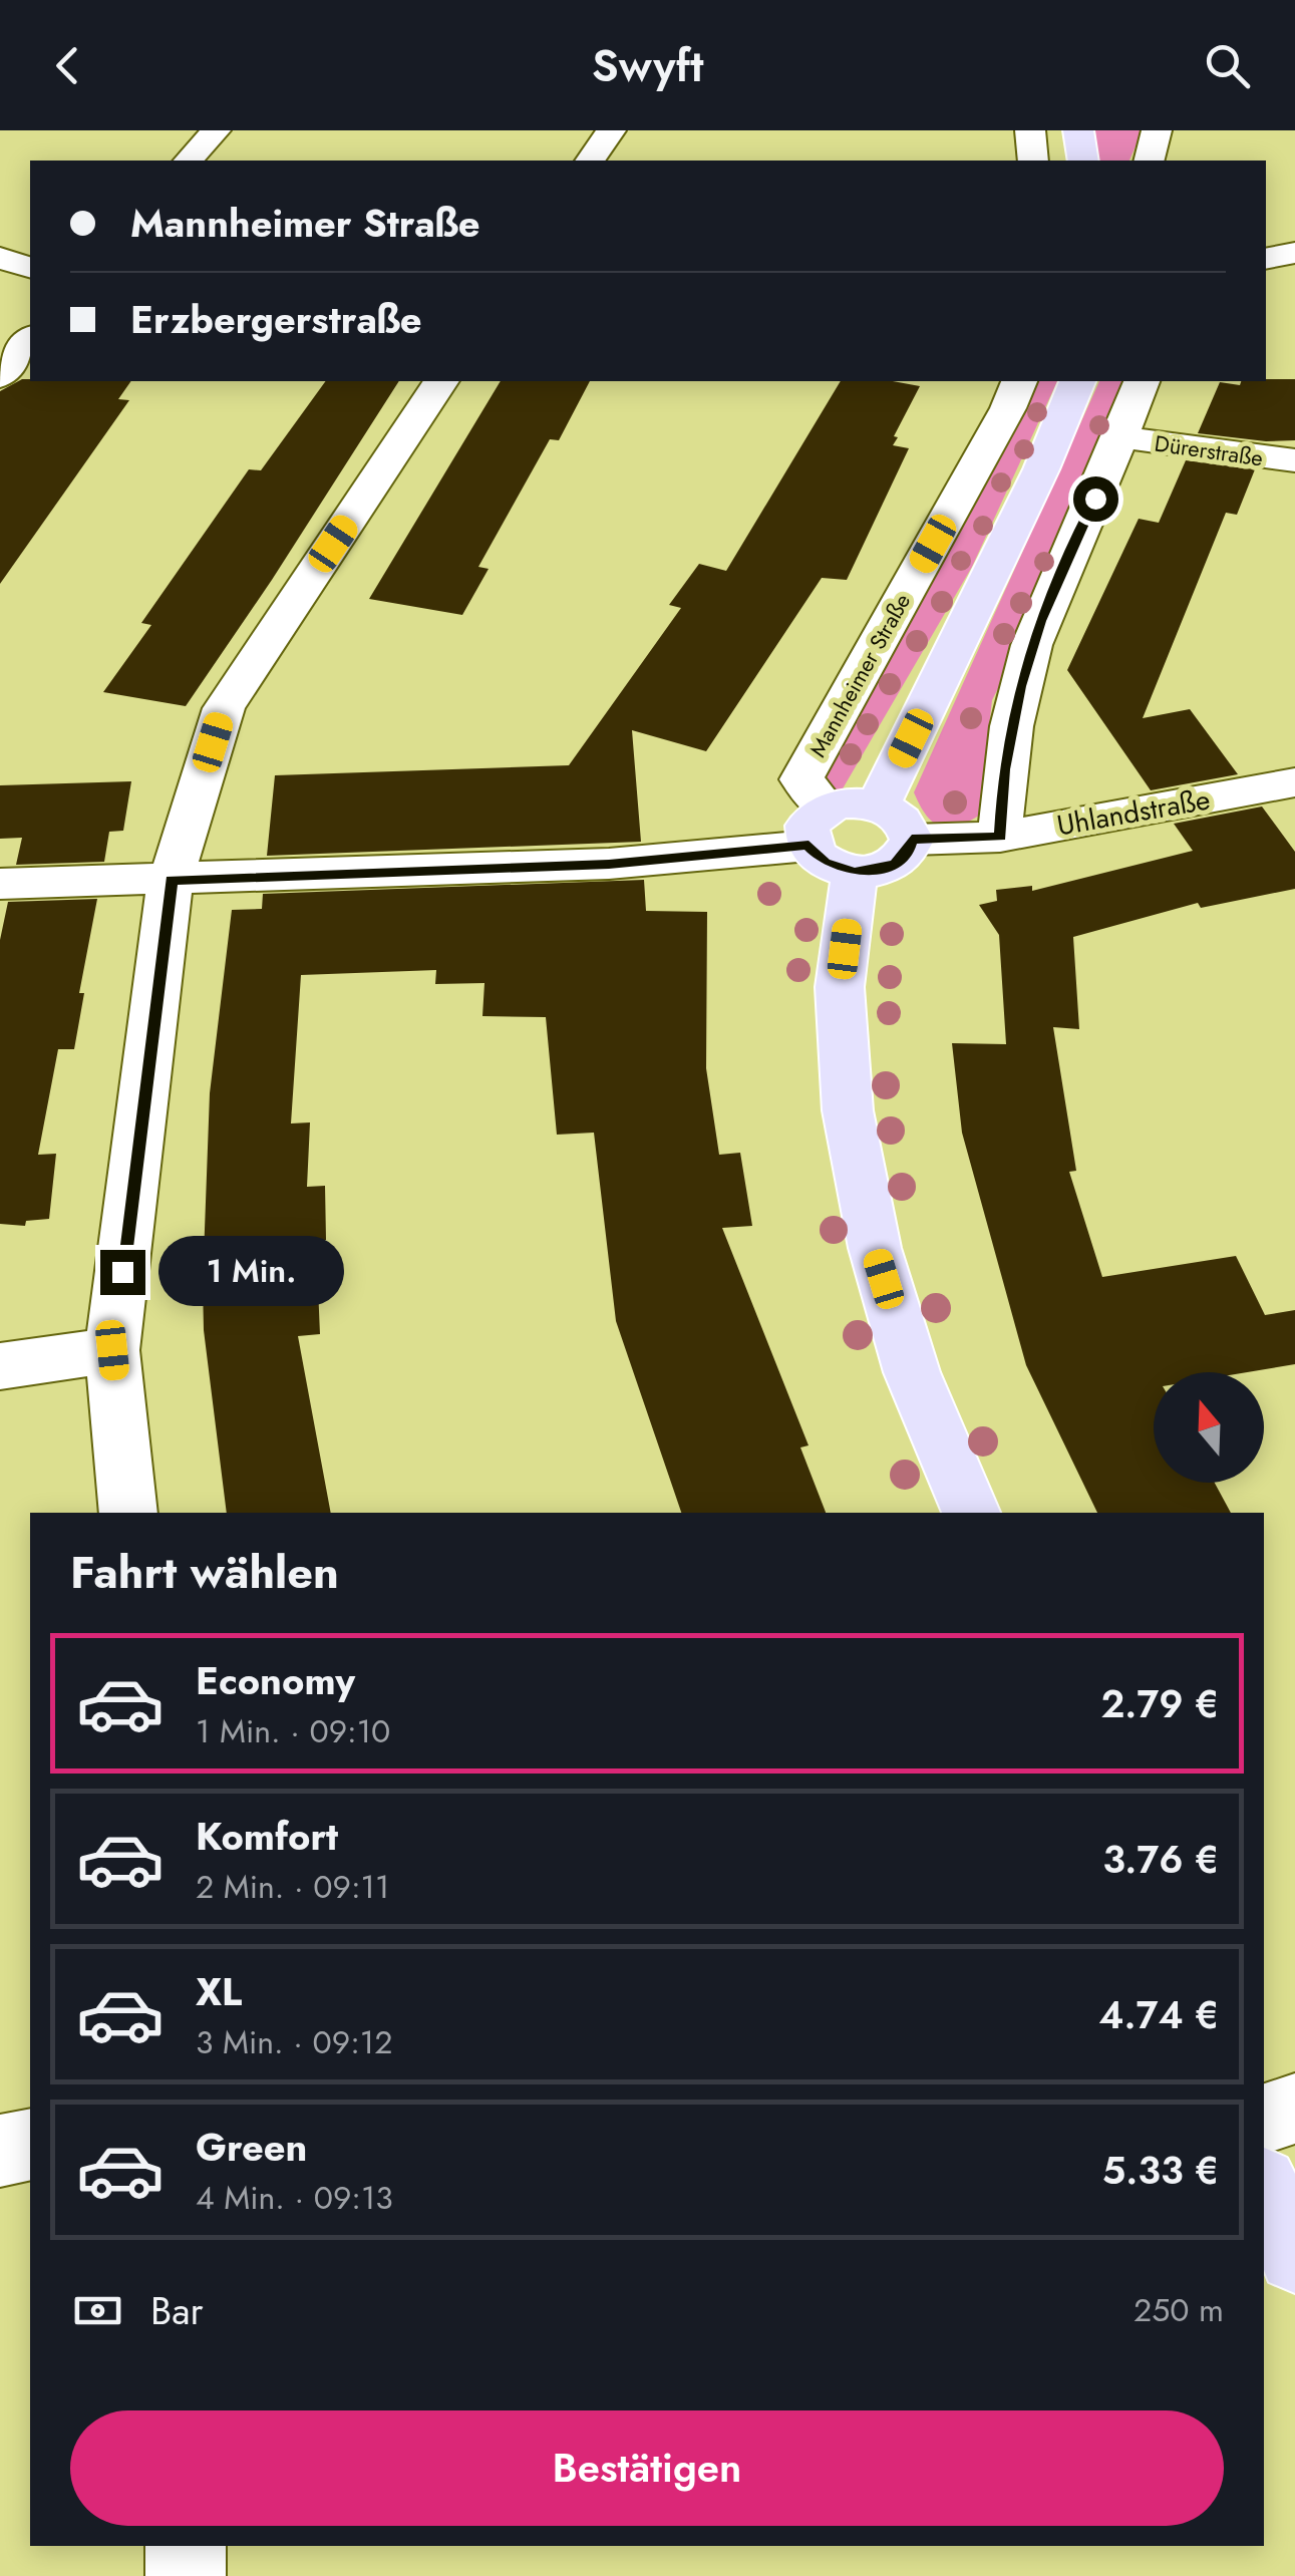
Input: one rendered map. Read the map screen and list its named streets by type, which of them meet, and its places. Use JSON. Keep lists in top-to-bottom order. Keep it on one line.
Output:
{"streets":{"street":["Dürerstraße","Mannheimer Straße","Uhlandstraße"]},"crossings":[["Mannheimer Straße","Uhlandstraße"]],"north":"top","page":{"header":"Swyft","banner":["Mannheimer Straße","Erzbergerstraße"],"bubble":"1 Min.","heading":"Fahrt wählen","list":[{"name":"Economy","note":"1 Min. · 09:10","value":"2.79 €"},{"name":"Komfort","note":"2 Min. · 09:11","value":"3.76 €"},{"name":"XL","note":"3 Min. · 09:12","value":"4.74 €"},{"name":"Green","note":"4 Min. · 09:13","value":"5.33 €"}],"pay":["Bar","250 m"],"buttons":"Bestätigen"}}
